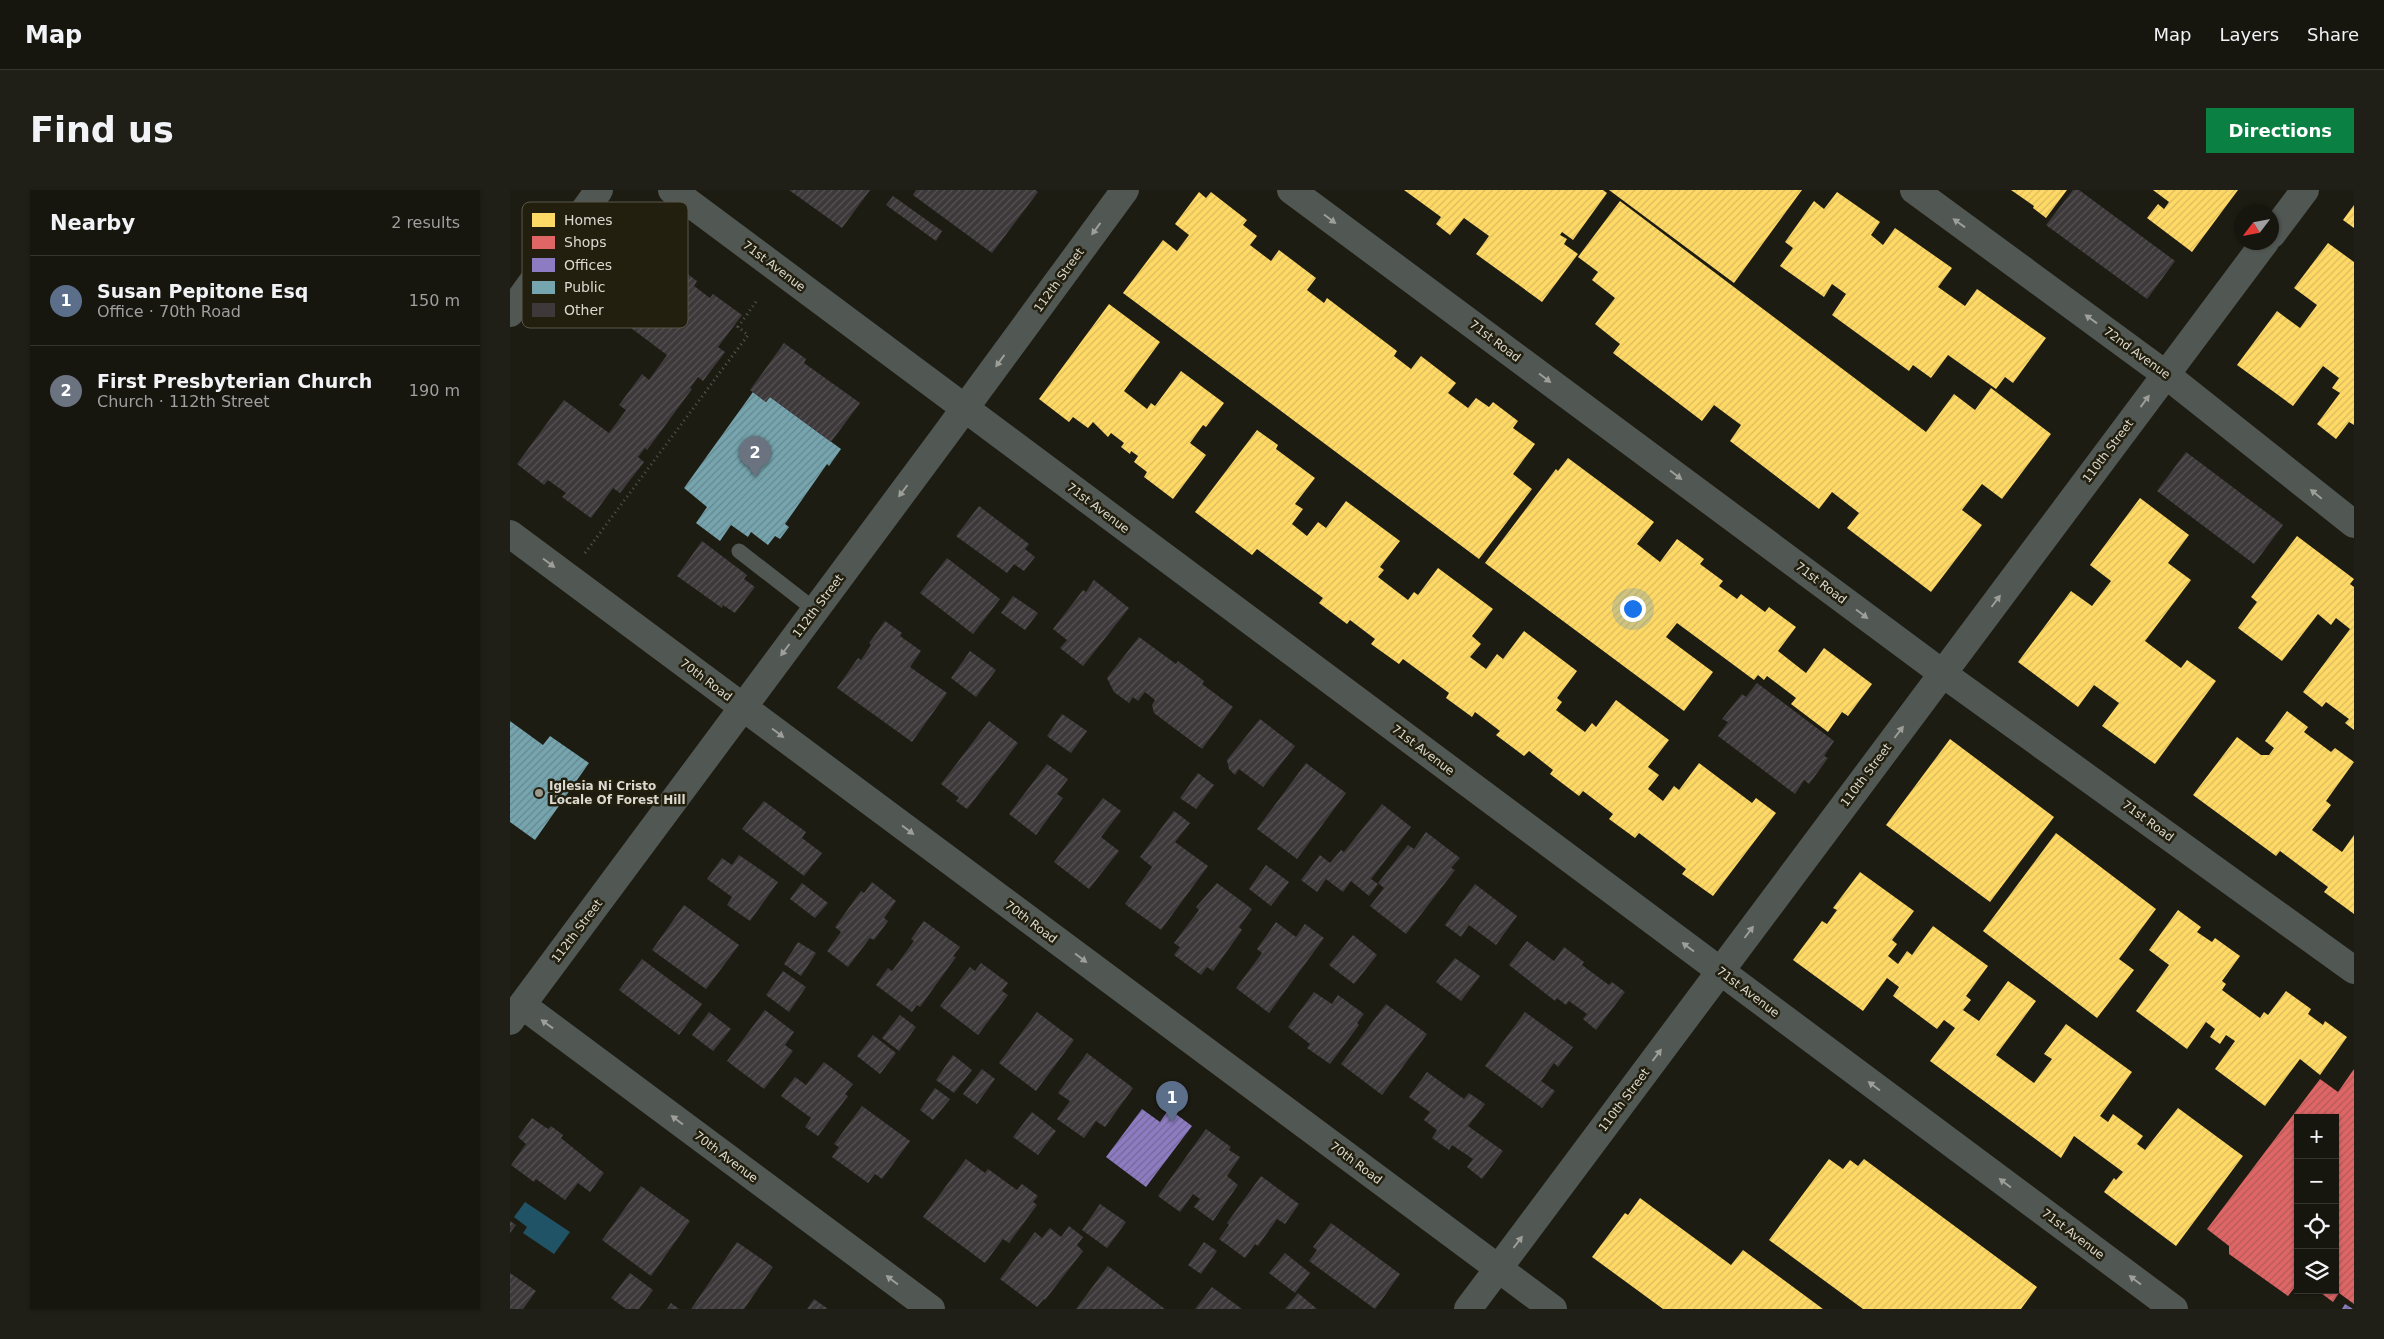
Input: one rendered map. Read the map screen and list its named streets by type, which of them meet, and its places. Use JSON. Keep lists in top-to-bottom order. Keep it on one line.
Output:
{"streets":{"street":["71st Avenue","112th Street","71st Road","72nd Avenue","110th Street","70th Road","70th Avenue"]},"crossings":[["71st Avenue","112th Street"],["71st Avenue","110th Street"],["112th Street","70th Road"],["112th Street","70th Avenue"],["71st Road","110th Street"],["72nd Avenue","110th Street"],["110th Street","70th Road"]],"one_way":["71st Avenue","112th Street","71st Road","72nd Avenue","110th Street","70th Road","70th Avenue"],"places":["Iglesia Ni Cristo Locale Of Forest Hill"],"legend":["Homes","Shops","Offices","Public","Other"],"north":"bottom left","page":{"header":"Map","nav":["Map","Layers","Share"],"buttons":"Directions","title":"Find us","heading":["Nearby","2 results"],"list":[{"mark":"1","name":"Susan Pepitone Esq","note":"Office · 70th Road","value":"150 m"},{"mark":"2","name":"First Presbyterian Church","note":"Church · 112th Street","value":"190 m"}],"pins":["2","1"],"map_buttons":["+","−"]}}
